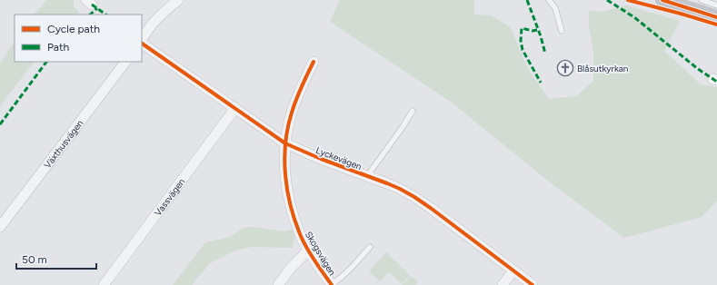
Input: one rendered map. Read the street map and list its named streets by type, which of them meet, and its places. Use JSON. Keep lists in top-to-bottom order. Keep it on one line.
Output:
{"streets":{"street":["Växthusvägen","Lyckevägen","Vassvägen","Skogsvägen"]},"crossings":[["Lyckevägen","Vassvägen"],["Lyckevägen","Skogsvägen"]],"places":{"church":["Blåsutkyrkan"]},"legend":["Cycle path","Path"],"scale_bar":"50 m"}
